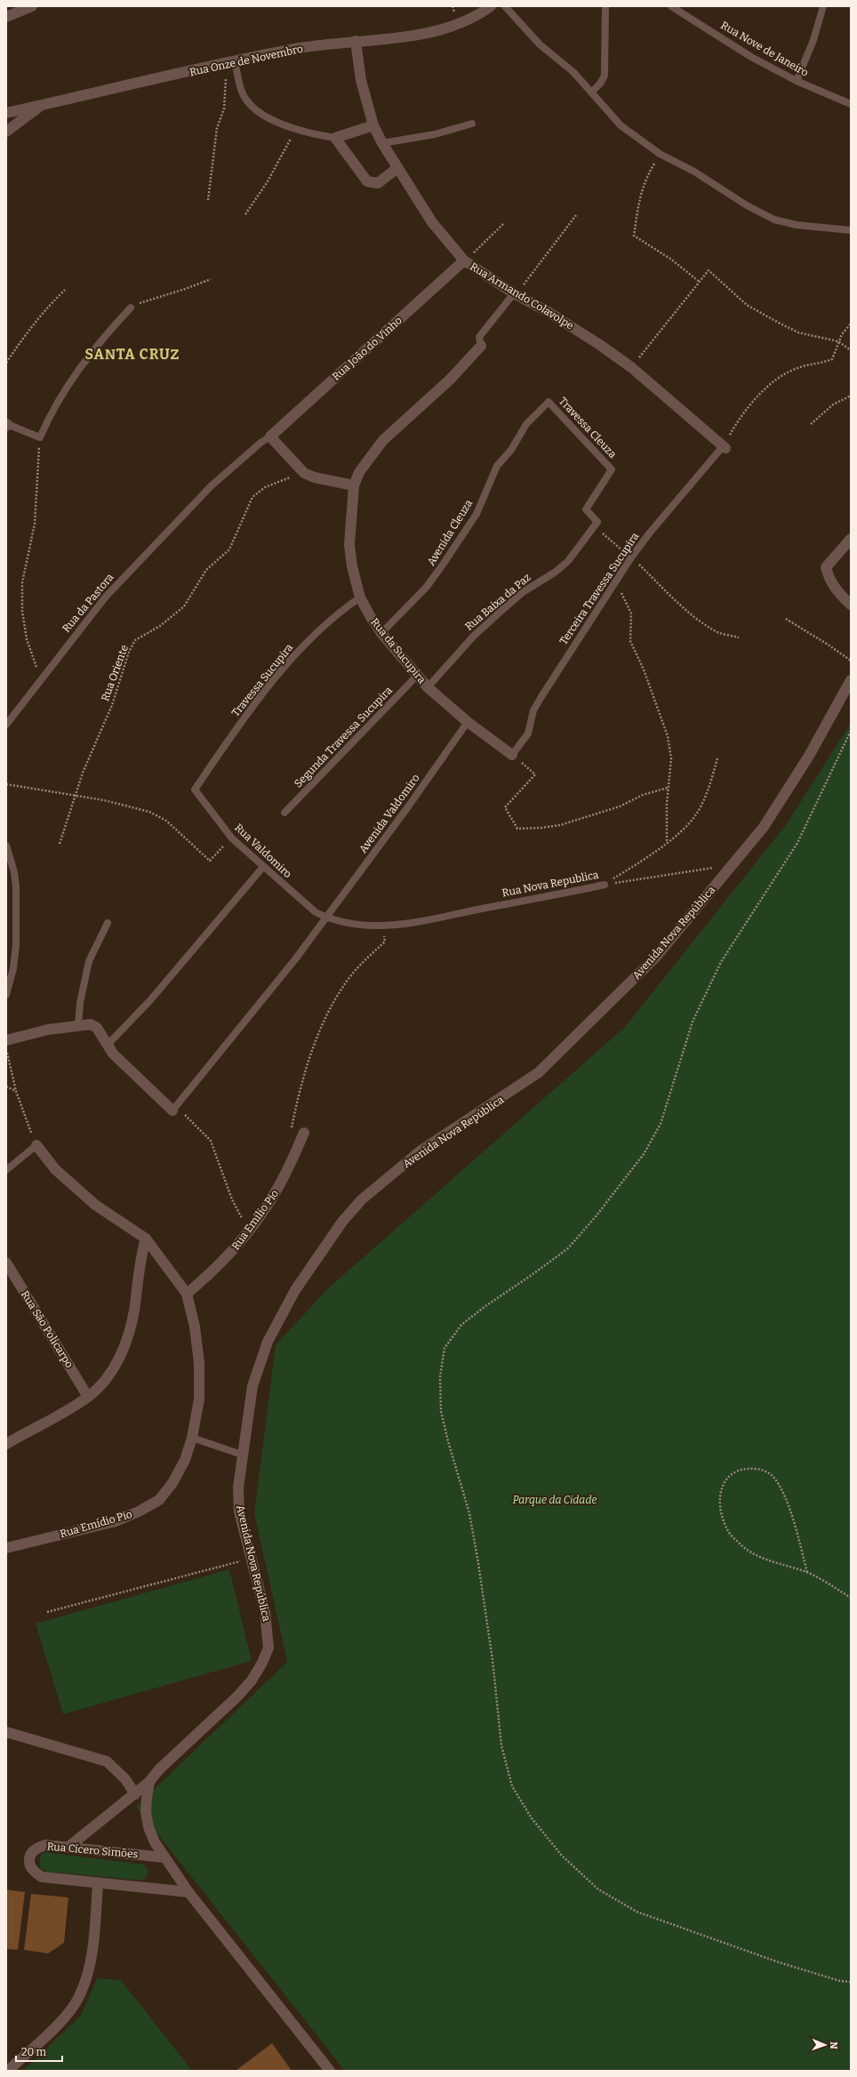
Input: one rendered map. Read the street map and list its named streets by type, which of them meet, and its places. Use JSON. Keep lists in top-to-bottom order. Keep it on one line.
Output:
{"streets":{"street":["Rua Onze de Novembro","Rua Armando Colavolpe","Rua João do Vinho","Rua da Sucupira","Avenida Nova República","Rua Emilio Pio","Rua São Policarpo","Rua Emídio Pio","Rua Cícero Simões"],"lane":["Rua Nove de Janeiro","Travessa Cleuza","Avenida Cleuza","Terceira Travessa Sucupira","Rua Baixa da Paz","Rua da Pastora","Travessa Sucupira","Segunda Travessa Sucupira","Avenida Valdomiro","Rua Valdomiro","Rua Nova Republica"],"path":["Rua Oriente"]},"crossings":[["Rua Onze de Novembro","Rua Armando Colavolpe"],["Rua Armando Colavolpe","Rua João do Vinho"],["Rua Armando Colavolpe","Terceira Travessa Sucupira"],["Rua João do Vinho","Rua da Pastora"],["Travessa Cleuza","Avenida Cleuza"],["Travessa Cleuza","Rua Baixa da Paz"],["Avenida Cleuza","Rua da Sucupira"],["Terceira Travessa Sucupira","Rua da Sucupira"],["Rua Baixa da Paz","Rua da Sucupira"],["Rua da Sucupira","Travessa Sucupira"],["Rua da Sucupira","Segunda Travessa Sucupira"],["Rua da Sucupira","Avenida Valdomiro"],["Travessa Sucupira","Rua Valdomiro"],["Avenida Valdomiro","Rua Valdomiro"],["Avenida Valdomiro","Rua Nova Republica"],["Rua Valdomiro","Rua Nova Republica"],["Avenida Nova República","Rua Cícero Simões"],["Rua Emilio Pio","Rua Emídio Pio"]],"districts":["SANTA CRUZ"],"parks":["Parque da Cidade"],"scale_bar":"20 m","north":"right"}
